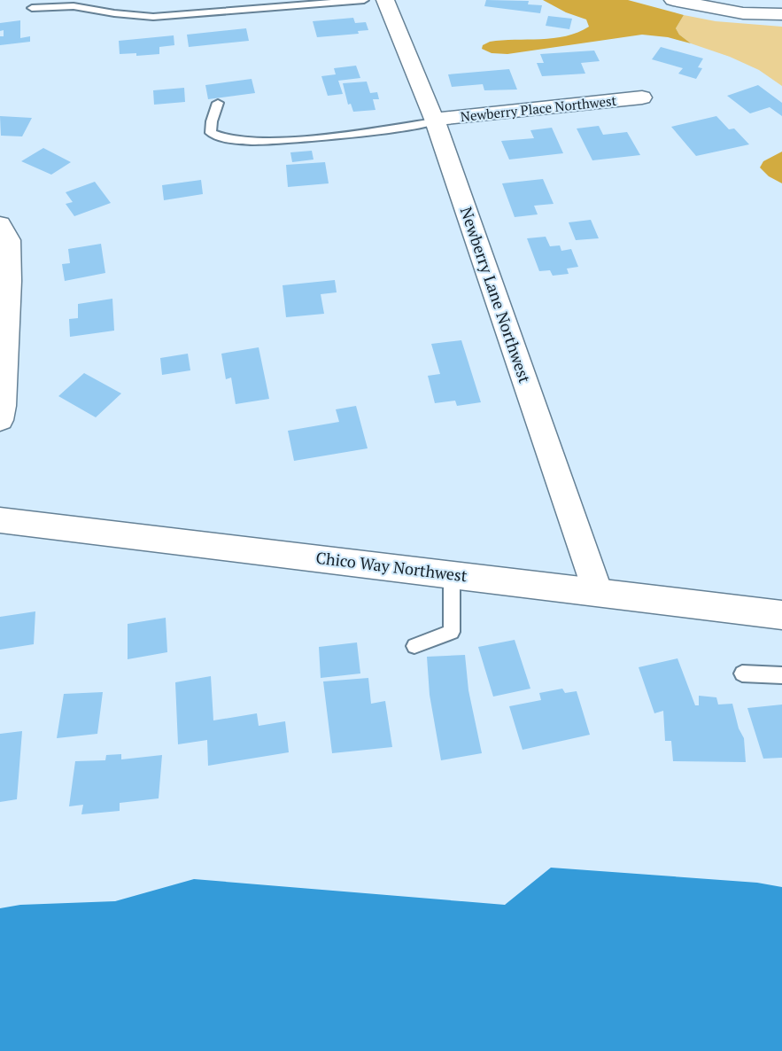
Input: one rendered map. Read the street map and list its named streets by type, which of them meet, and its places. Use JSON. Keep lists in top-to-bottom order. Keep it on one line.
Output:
{"streets":{"main road":["Newberry Place Northwest","Newberry Lane Northwest","Chico Way Northwest"]},"crossings":[["Newberry Place Northwest","Newberry Lane Northwest"],["Newberry Lane Northwest","Chico Way Northwest"]]}
